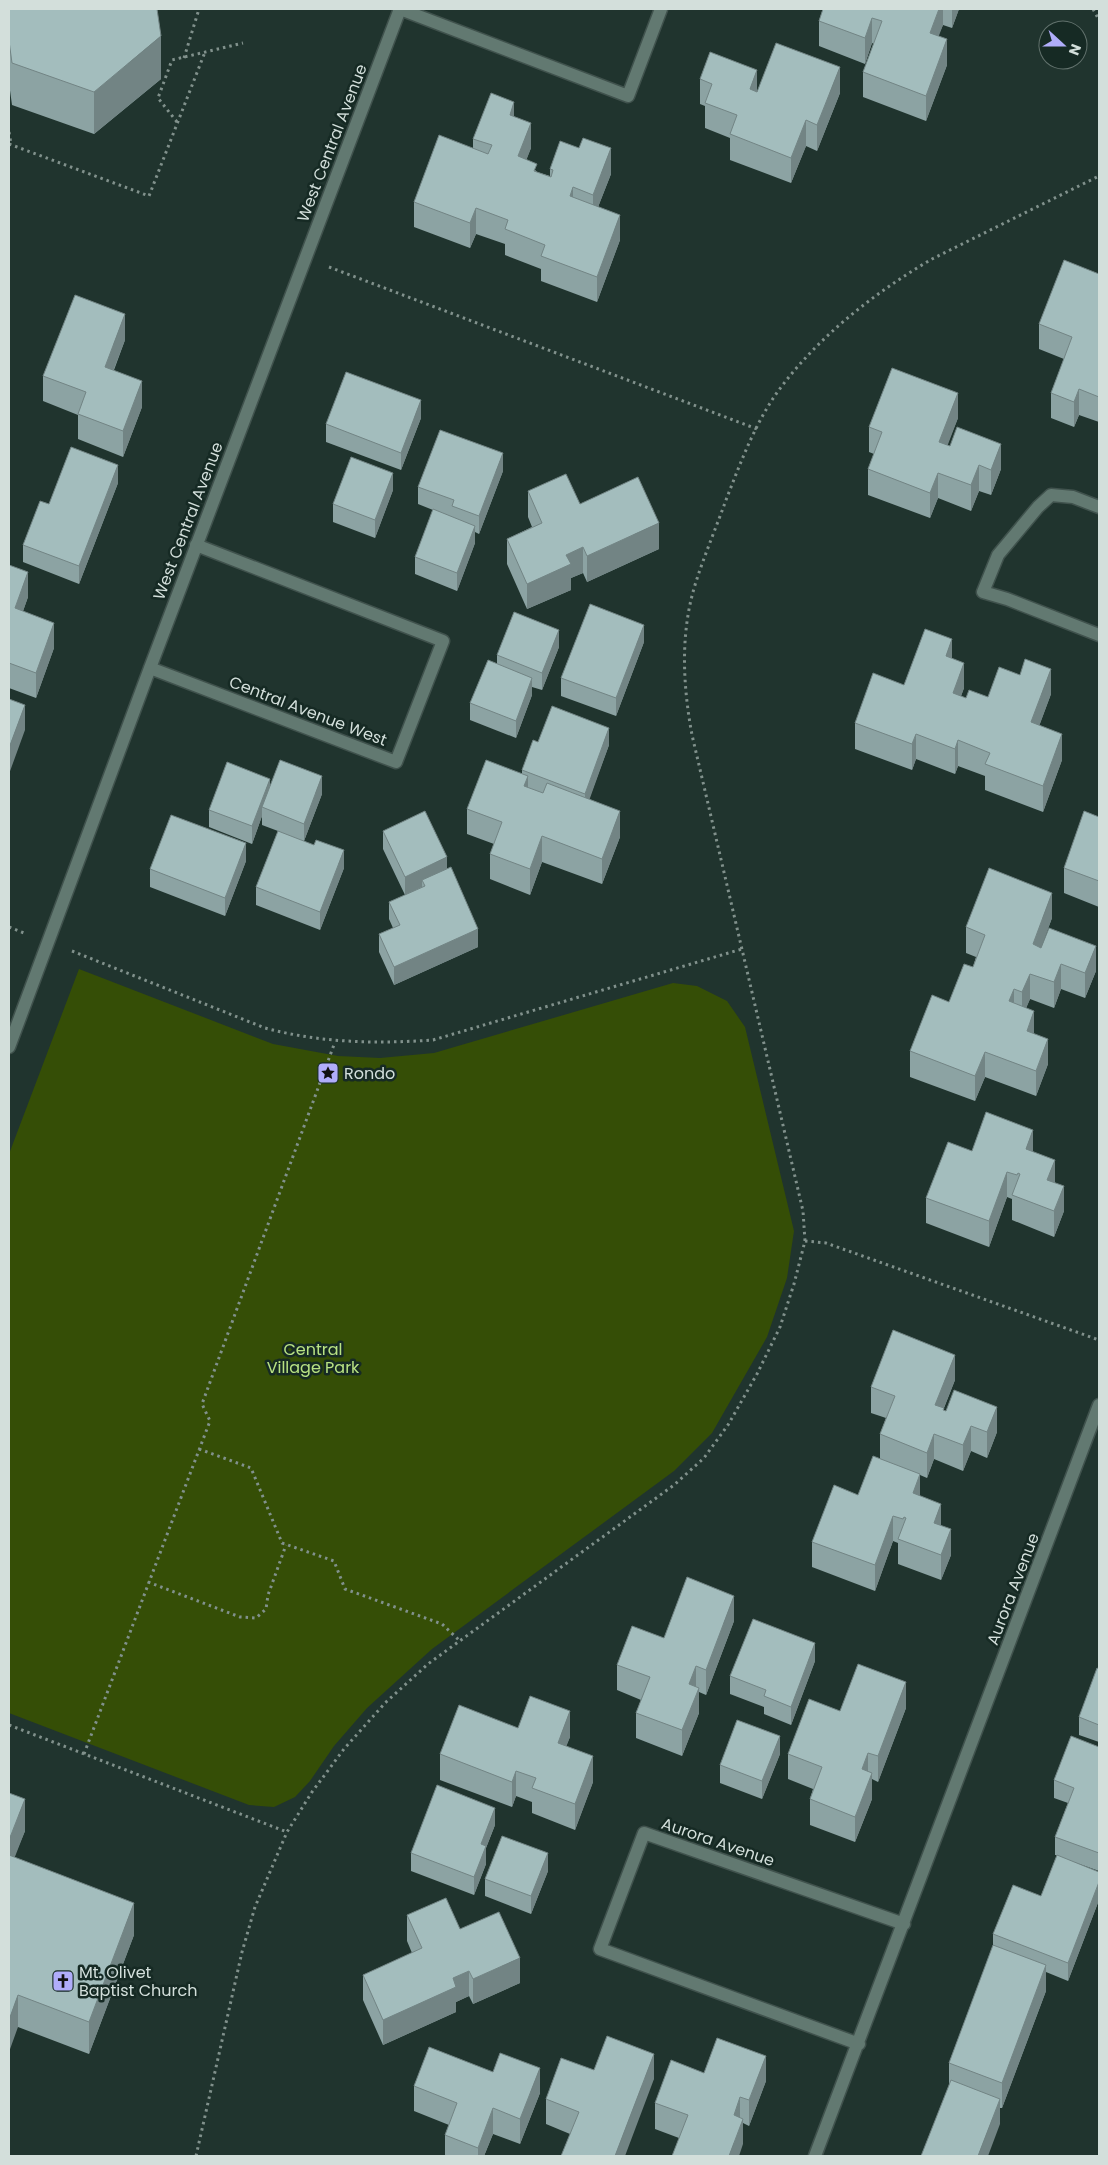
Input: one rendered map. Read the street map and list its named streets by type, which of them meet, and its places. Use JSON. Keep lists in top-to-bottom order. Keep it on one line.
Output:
{"streets":{"street":["West Central Avenue","Central Avenue West","Aurora Avenue"]},"crossings":[["West Central Avenue","Central Avenue West"]],"parks":["Central Village Park"],"places":{"place":["Rondo"],"church":["Mt. Olivet Baptist Church"]},"north":"right"}
